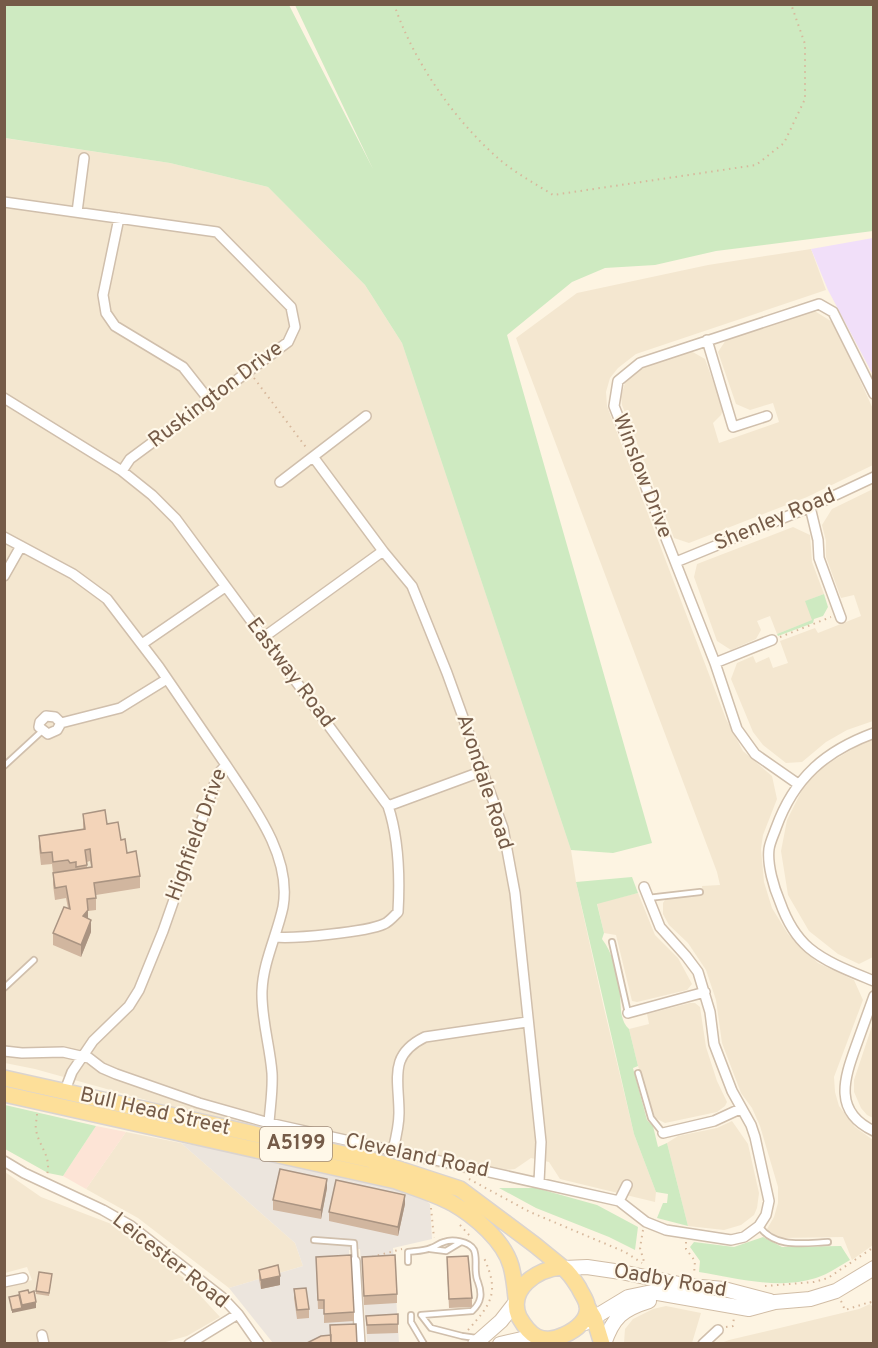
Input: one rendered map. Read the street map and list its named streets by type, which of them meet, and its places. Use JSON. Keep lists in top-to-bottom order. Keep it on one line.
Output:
{"streets":{"main road":["Bull Head Street","A5199","Oadby Road"],"street":["Ruskington Drive","Winslow Drive","Shenley Road","Eastway Road","Avondale Road","Highfield Drive","Cleveland Road","Leicester Road"]},"crossings":[["Ruskington Drive","Eastway Road"],["Winslow Drive","Shenley Road"],["Avondale Road","Cleveland Road"],["Highfield Drive","Bull Head Street"],["Highfield Drive","Cleveland Road"],["Bull Head Street","Oadby Road"]]}
